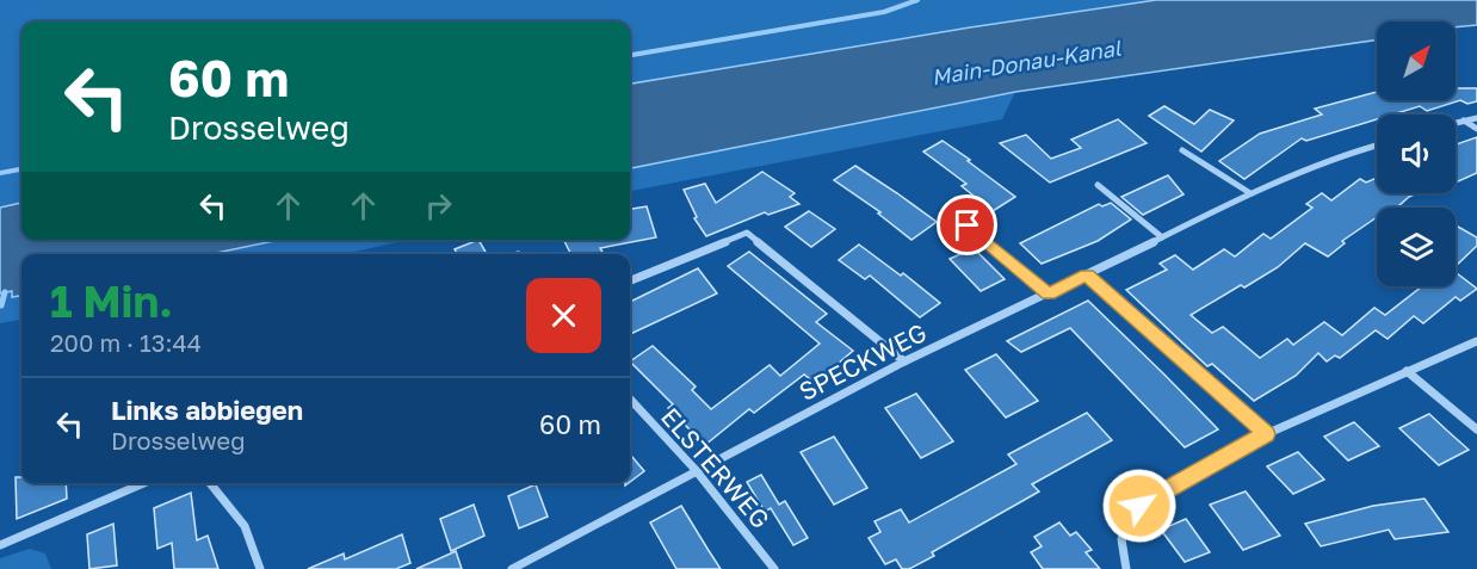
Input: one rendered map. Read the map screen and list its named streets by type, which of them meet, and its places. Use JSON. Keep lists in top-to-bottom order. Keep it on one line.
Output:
{"streets":{"street":["SPECKWEG","ELSTERWEG"]},"crossings":[["SPECKWEG","ELSTERWEG"]],"water":["Main-Donau-Kanal"],"north":"top right","page":{"turn":["60 m","Drosselweg"],"heading":["1 Min.","200 m · 13:44"],"list":[{"name":"Links abbiegen","note":"Drosselweg","value":"60 m"}]}}
